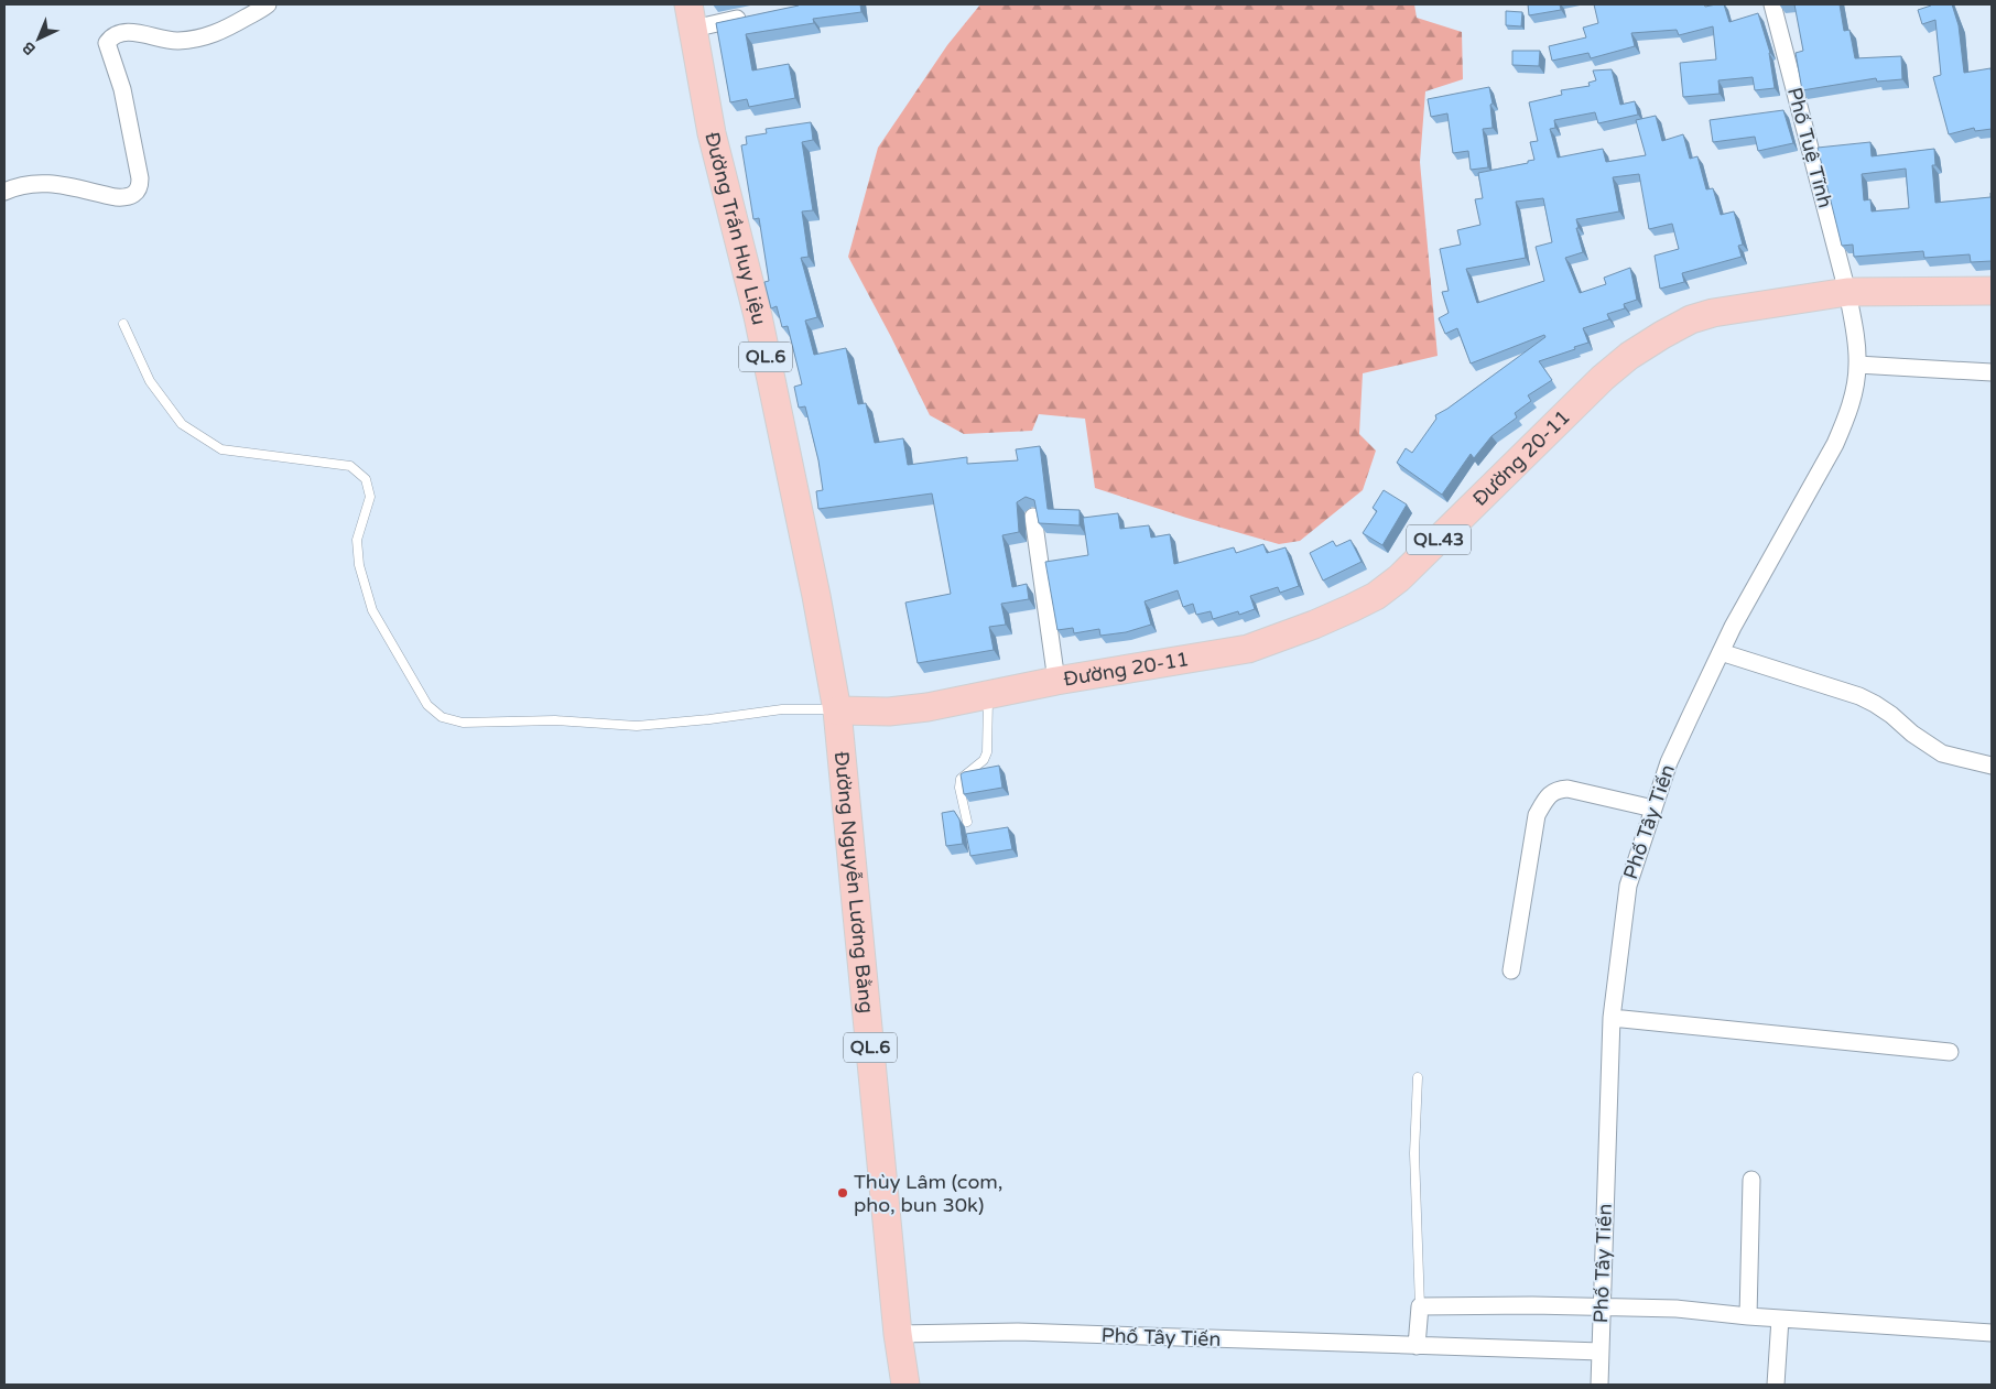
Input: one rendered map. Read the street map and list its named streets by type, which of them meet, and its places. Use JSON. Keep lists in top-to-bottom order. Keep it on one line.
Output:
{"streets":{"highway":["Đường Trần Huy Liệu","QL.6","Đường 20-11","QL.43","Đường Nguyễn Lương Bằng"],"street":["Phố Tuệ Tĩnh","Phố Tây Tiến"]},"crossings":[["Phố Tuệ Tĩnh","Đường 20-11"],["Đường Trần Huy Liệu","Đường 20-11"],["Đường Trần Huy Liệu","Đường Nguyễn Lương Bằng"],["Đường 20-11","Đường Nguyễn Lương Bằng"],["Phố Tây Tiến","Đường Nguyễn Lương Bằng"]],"places":["Thùy Lâm (com, pho, bun 30k)"],"north":"bottom left"}
